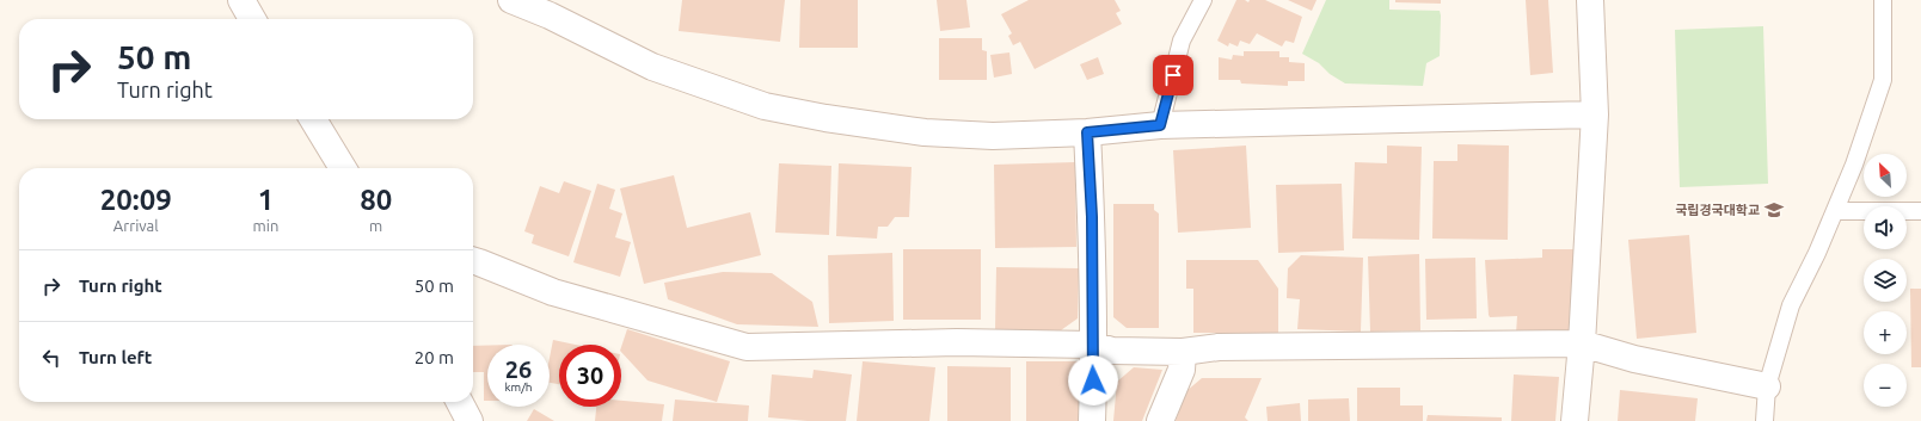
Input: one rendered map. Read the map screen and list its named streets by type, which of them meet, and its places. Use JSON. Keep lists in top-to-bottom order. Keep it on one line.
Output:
{"places":{"school or university":["국립경국대학교"]},"north":"top left","page":{"turn":["50 m","Turn right"],"map_buttons":["+","−"],"eta":["20:09","Arrival","1","min","80","m"],"list":[{"name":"Turn right","value":"50 m"},{"name":"Turn left","value":"20 m"}],"speed":"26 km/h","limit":"30"}}
